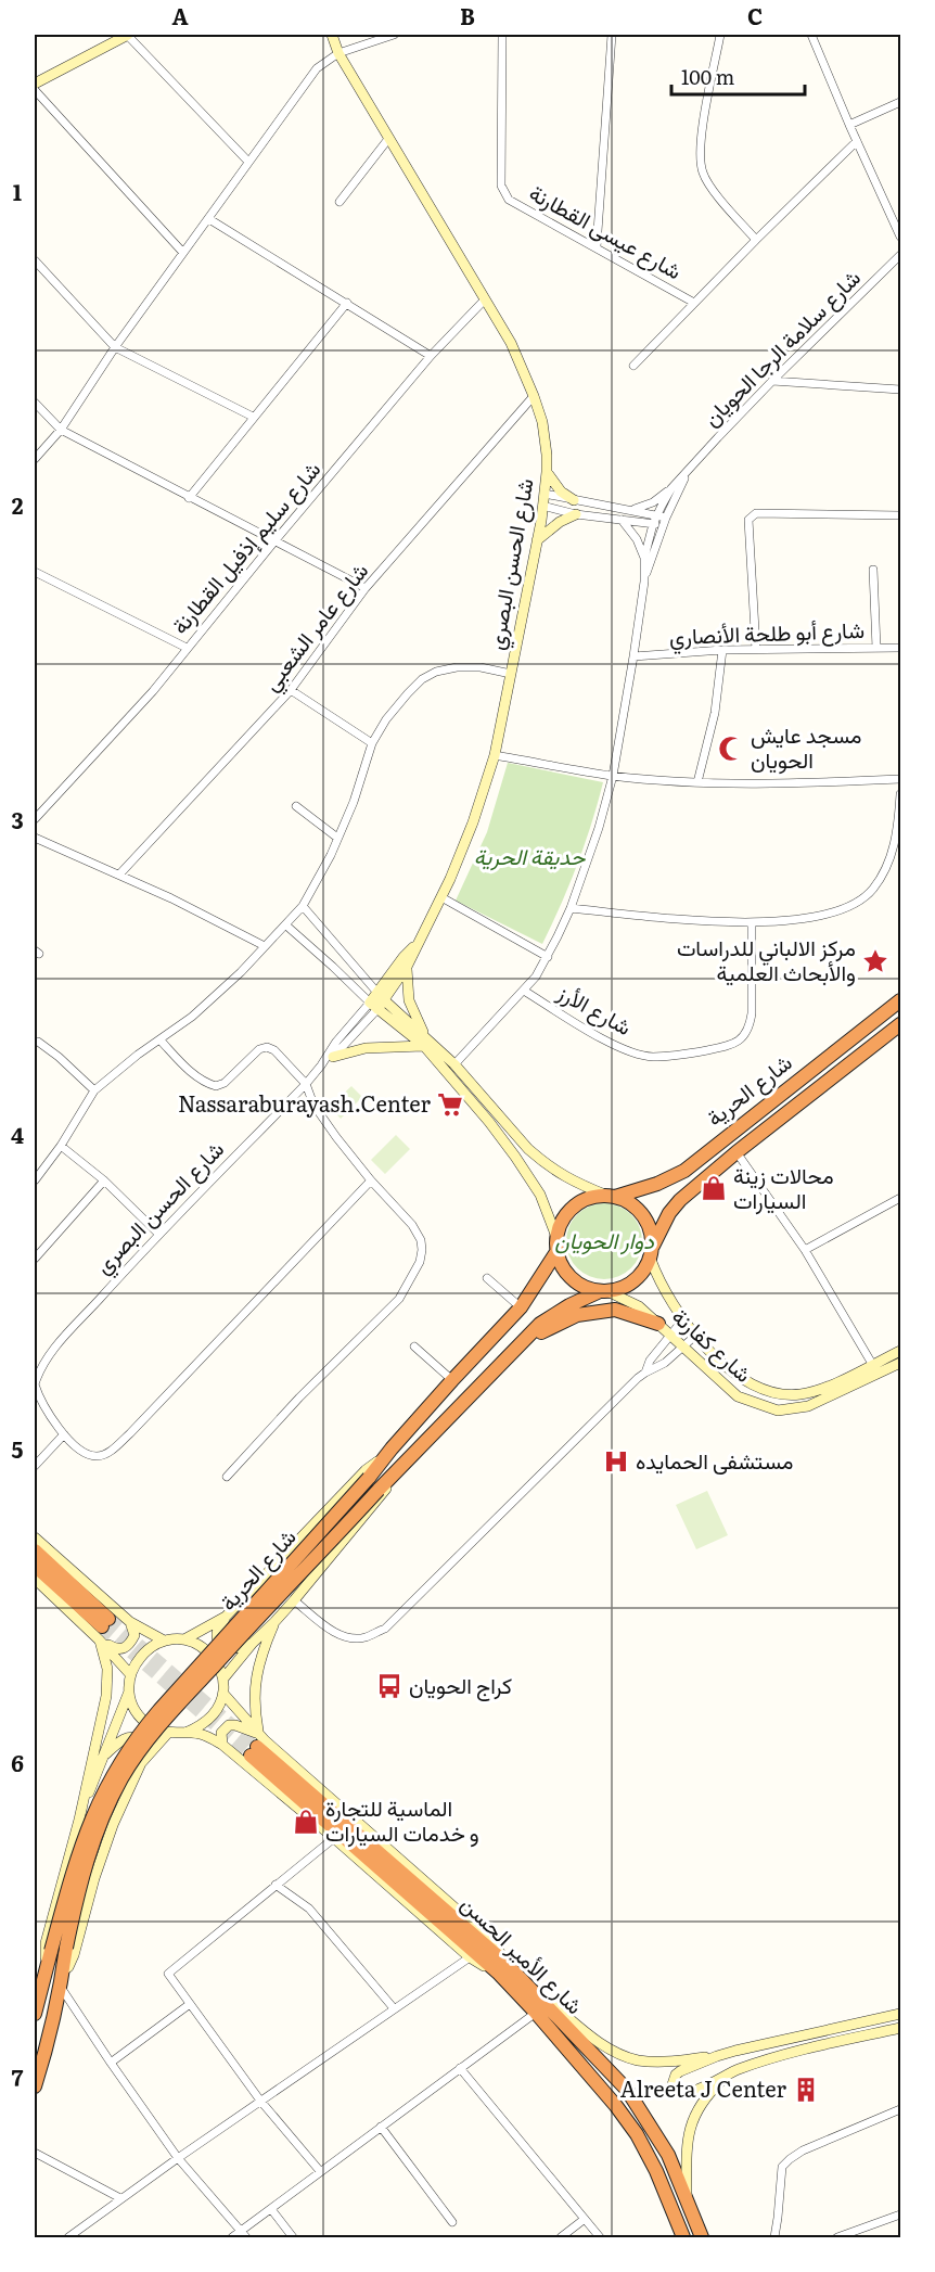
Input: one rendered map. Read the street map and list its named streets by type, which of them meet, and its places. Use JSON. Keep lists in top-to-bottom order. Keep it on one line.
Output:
{"streets":{"highway":["شارع الحرية","شارع الأمير الحسن"],"main road":["شارع الحسن البصري","شارع كفارنة"],"street":["شارع عيسى القطارنة","شارع سلامة الرجا الحويان","شارع سليم إذفيل القطارنة","شارع عامر الشعبي","شارع أبو طلحة الأنصاري","شارع الأرز"]},"crossings":[["شارع سلامة الرجا الحويان","شارع أبو طلحة الأنصاري"],["شارع سلامة الرجا الحويان","شارع الأرز"],["شارع سليم إذفيل القطارنة","شارع الحسن البصري"],["شارع الحسن البصري","شارع عامر الشعبي"],["شارع الحرية","شارع كفارنة"]],"parks":["حديقة الحرية","دوار الحويان"],"places":{"mosque":["مسجد عايش الحويان"],"place":["مركز الالباني للدراسات والأبحاث العلمية"],"supermarket":["Nassaraburayash.Center"],"shop":["محالات زينة السيارات","الماسية للتجارة و خدمات السيارات"],"hospital":["مستشفى الحمايده"],"bus stop":["كراج الحويان"],"building":["Alreeta J Center"]},"scale_bar":"100 m","grid":{"columns":["A","B","C"],"rows":["1","2","3","4","5","6","7"]}}
